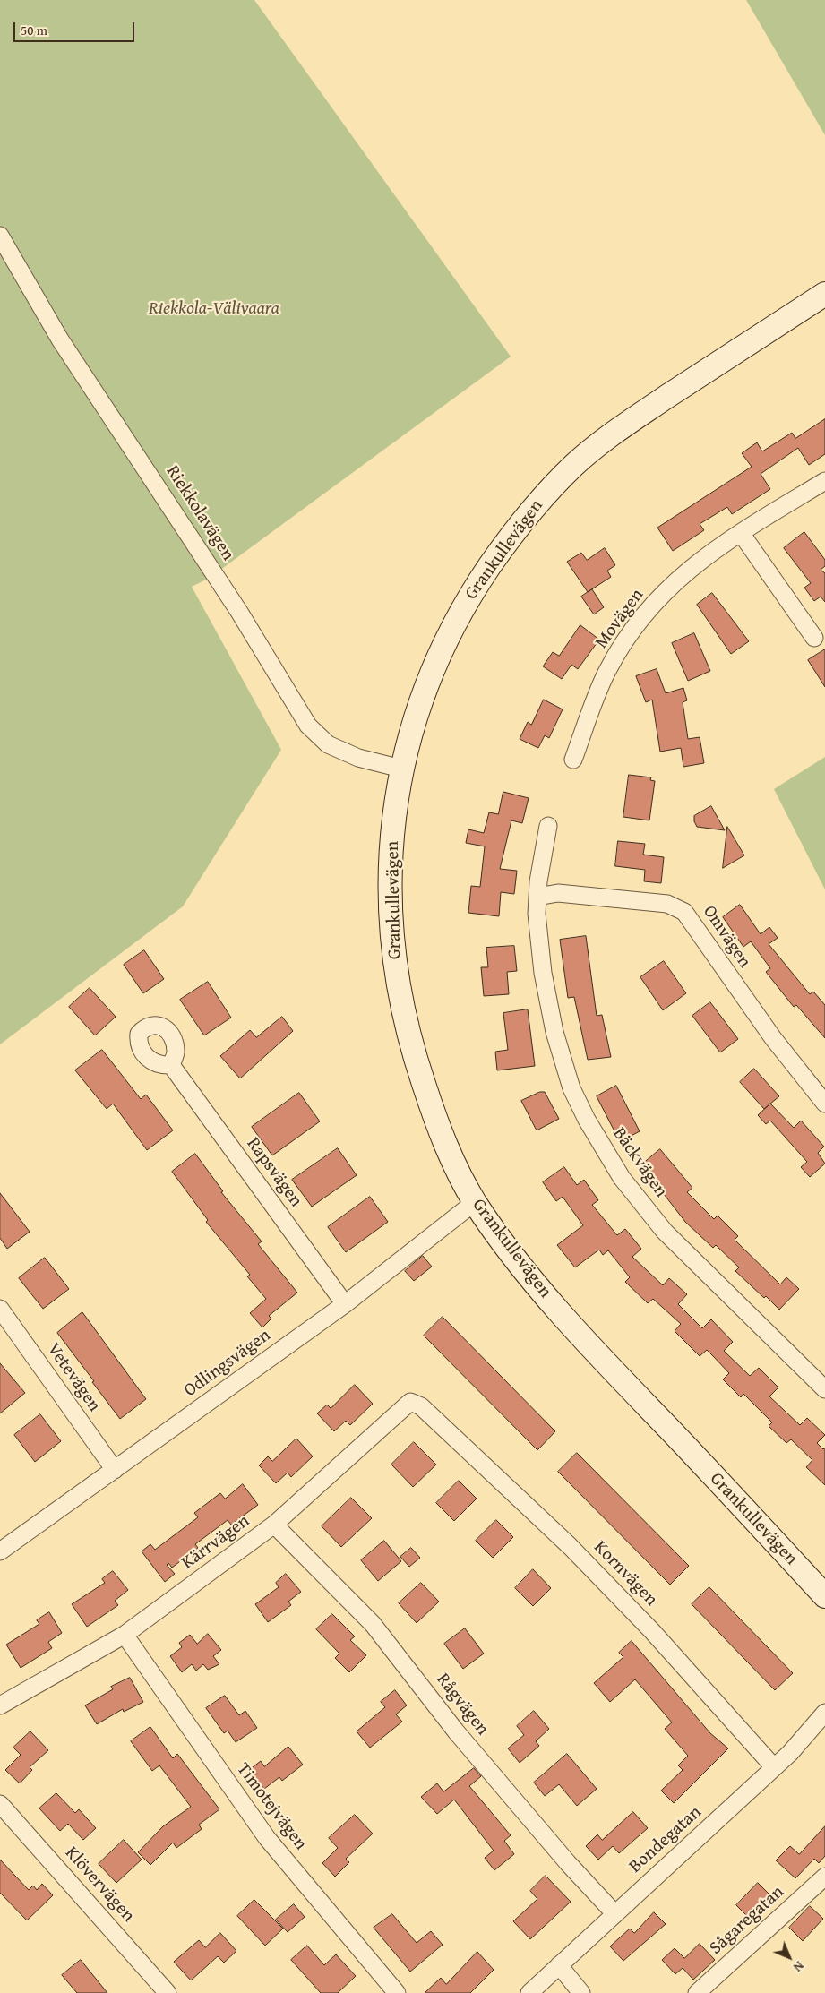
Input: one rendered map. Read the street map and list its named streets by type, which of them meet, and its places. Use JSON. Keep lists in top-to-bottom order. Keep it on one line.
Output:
{"streets":{"street":["Riekkolavägen","Grankullevägen","Movägen","Omvägen","Bäckvägen","Rapsvägen","Odlingsvägen","Vetevägen","Kärrvägen","Kornvägen","Rågvägen","Timotejvägen","Bondegatan","Klövervägen","Sågaregatan"]},"crossings":[["Riekkolavägen","Grankullevägen"],["Grankullevägen","Odlingsvägen"],["Omvägen","Bäckvägen"],["Rapsvägen","Odlingsvägen"],["Odlingsvägen","Vetevägen"],["Kärrvägen","Kornvägen"],["Kärrvägen","Rågvägen"],["Kärrvägen","Timotejvägen"],["Kornvägen","Bondegatan"],["Rågvägen","Bondegatan"]],"parks":["Riekkola-Välivaara"],"scale_bar":"50 m","north":"bottom right"}
